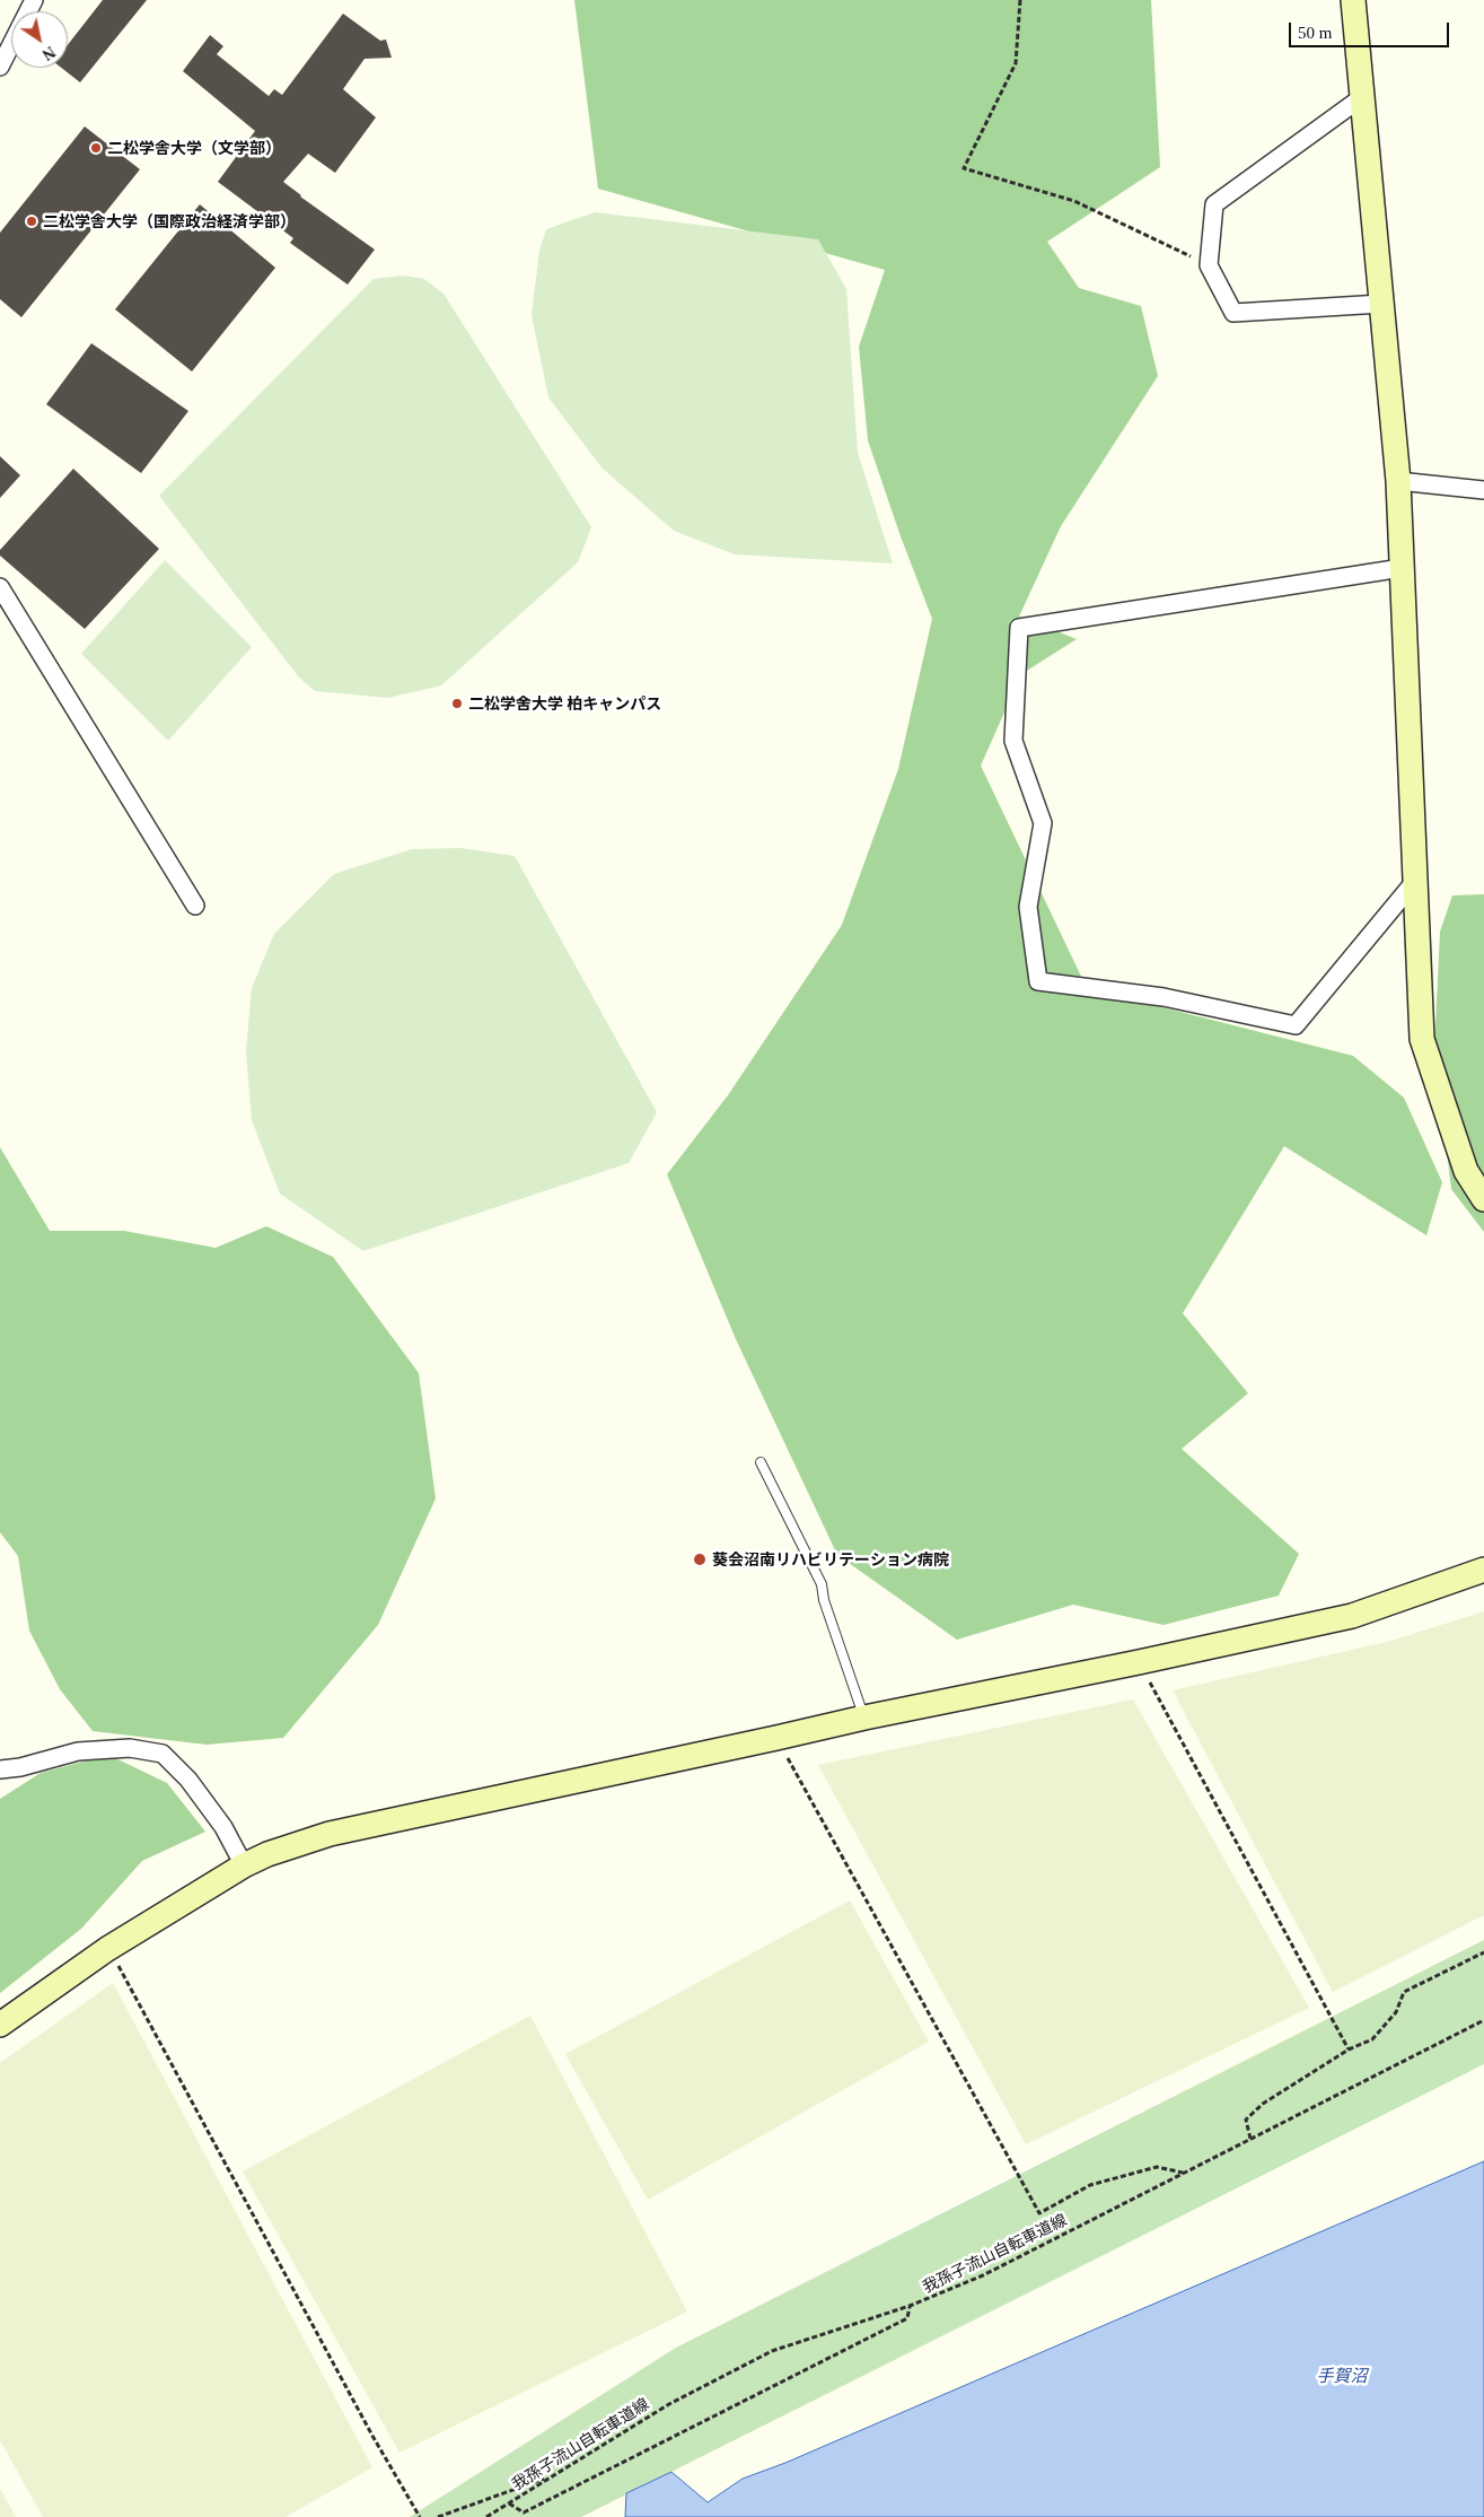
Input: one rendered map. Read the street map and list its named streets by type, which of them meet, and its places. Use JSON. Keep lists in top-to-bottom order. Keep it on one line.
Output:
{"streets":{"path":["我孫子流山自転車道線"]},"water":["手賀沼"],"places":["二松学舎大学（文学部）","二松学舎大学（国際政治経済学部）","二松学舍大学 柏キャンパス","葵会沼南リハビリテーション病院"],"scale_bar":"50 m","north":"bottom right"}
